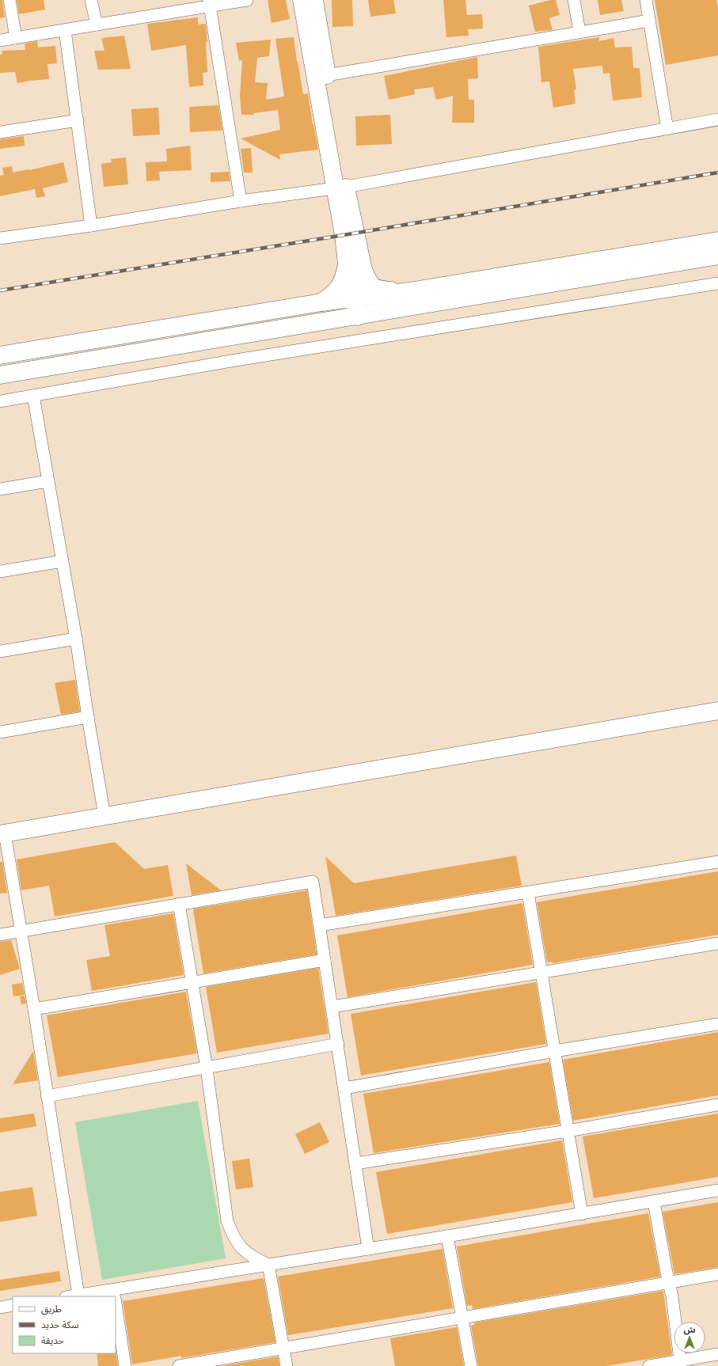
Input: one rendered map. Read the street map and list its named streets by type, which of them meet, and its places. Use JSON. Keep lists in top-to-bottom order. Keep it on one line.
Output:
{"legend":["طريق","سكة حديد","حديقة"],"north":"top"}
